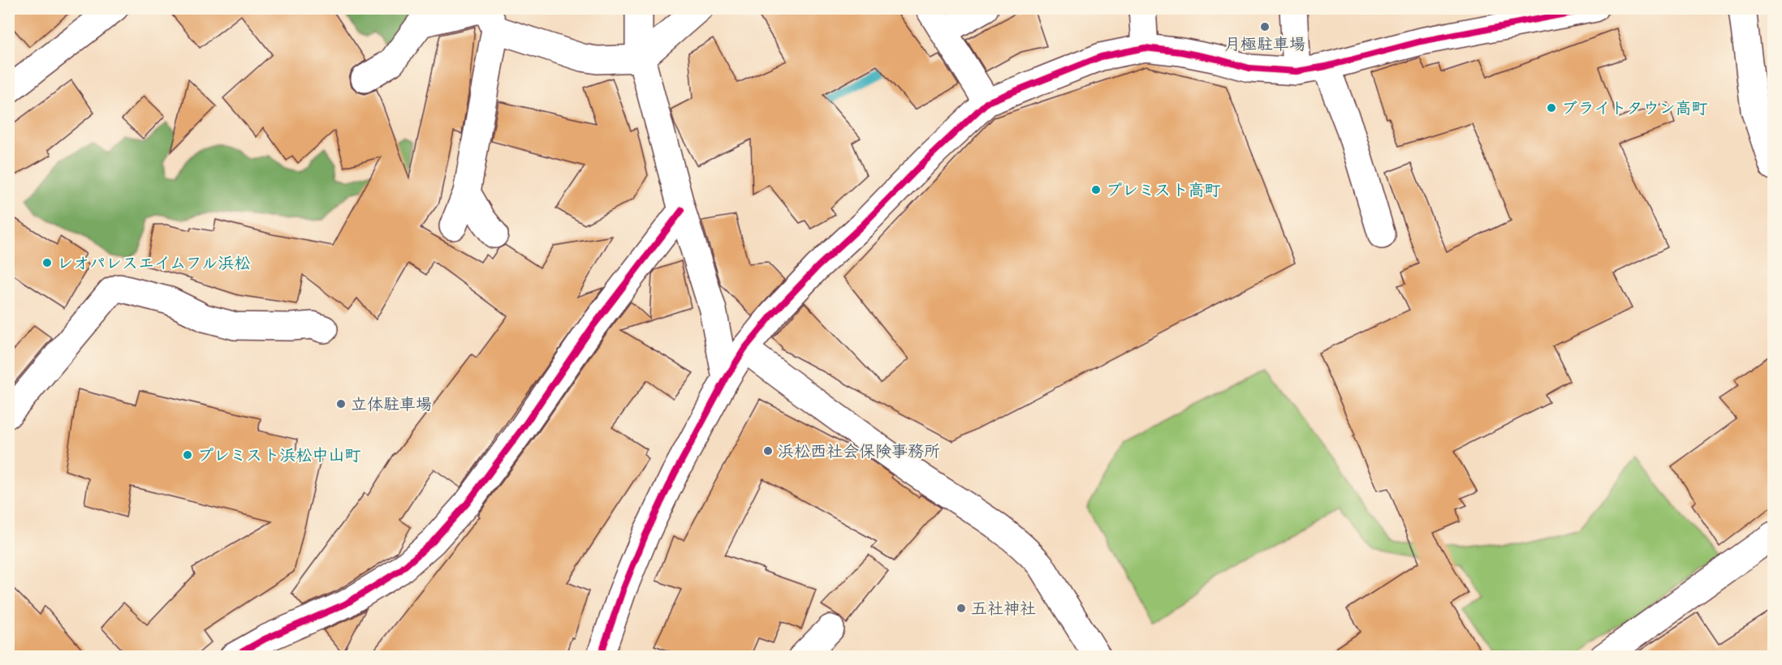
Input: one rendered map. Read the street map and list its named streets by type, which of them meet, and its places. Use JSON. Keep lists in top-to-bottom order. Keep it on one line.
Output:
{"places":["月極駐車場","ブライトタウン高町","プレミスト高町","レオパレスエイムフル浜松","立体駐車場","浜松西社会保険事務所","プレミスト浜松中山町","五社神社"]}
